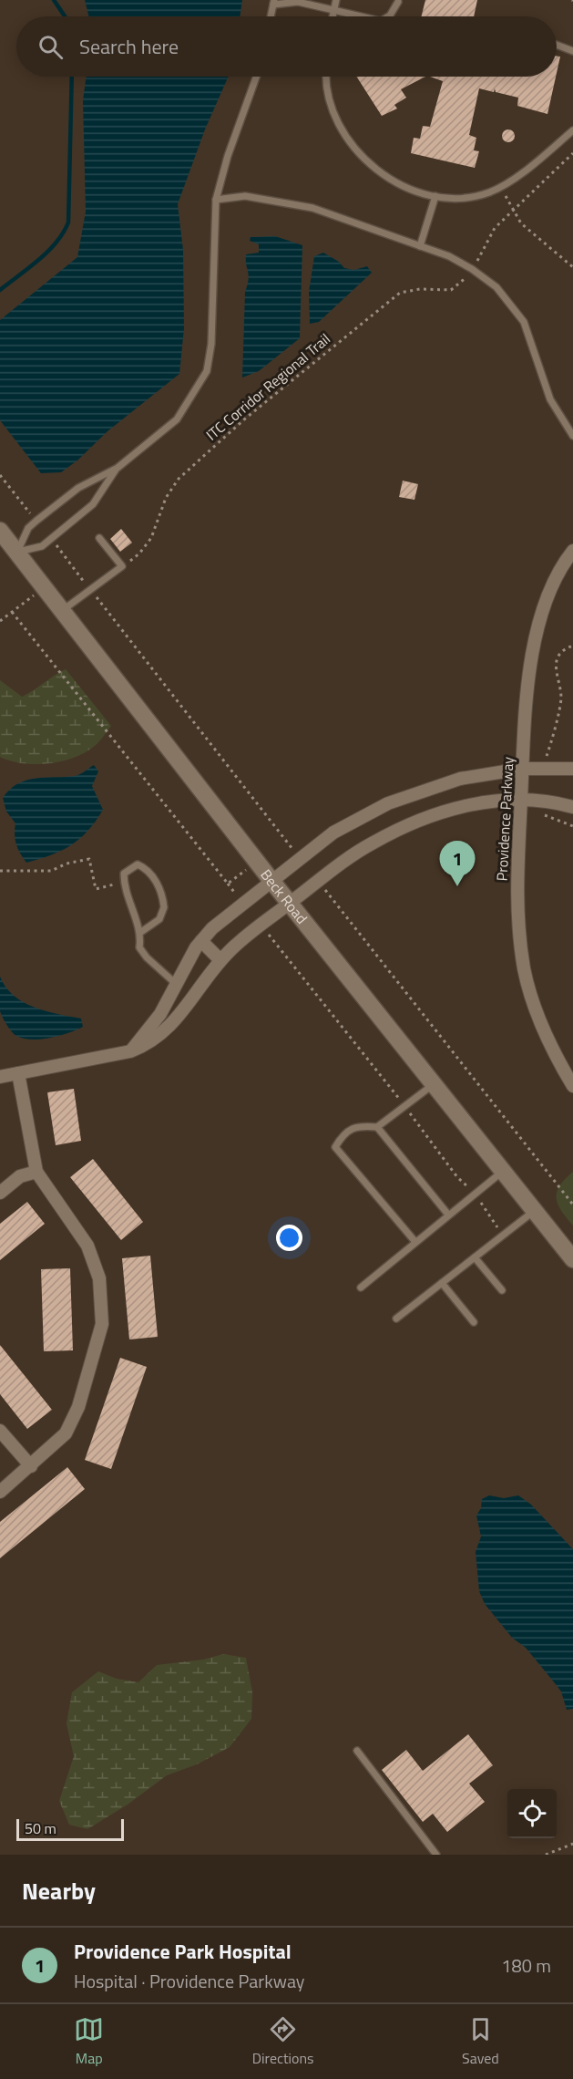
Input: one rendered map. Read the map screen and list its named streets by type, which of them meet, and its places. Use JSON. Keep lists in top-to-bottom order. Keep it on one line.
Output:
{"streets":{"main road":["Beck Road"],"street":["Providence Parkway"],"path":["ITC Corridor Regional Trail"]},"scale_bar":"50 m","page":{"search":"Search here","pins":"1","scale":"50 m","heading":"Nearby","list":[{"mark":"1","name":"Providence Park Hospital","note":"Hospital · Providence Parkway","value":"180 m"}],"nav":["Map","Directions","Saved"]}}
